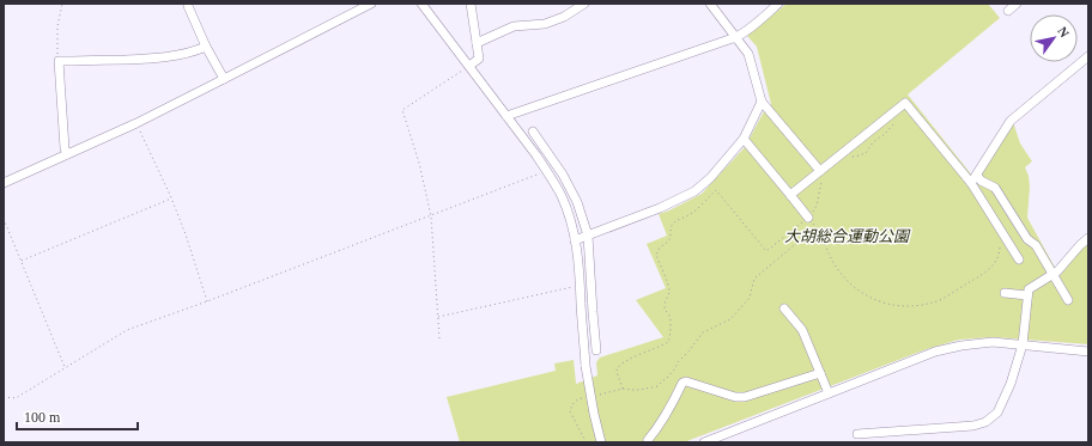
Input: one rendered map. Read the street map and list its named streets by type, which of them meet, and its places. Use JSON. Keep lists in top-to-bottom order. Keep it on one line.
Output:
{"parks":["大胡総合運動公園"],"scale_bar":"100 m","north":"top right"}
